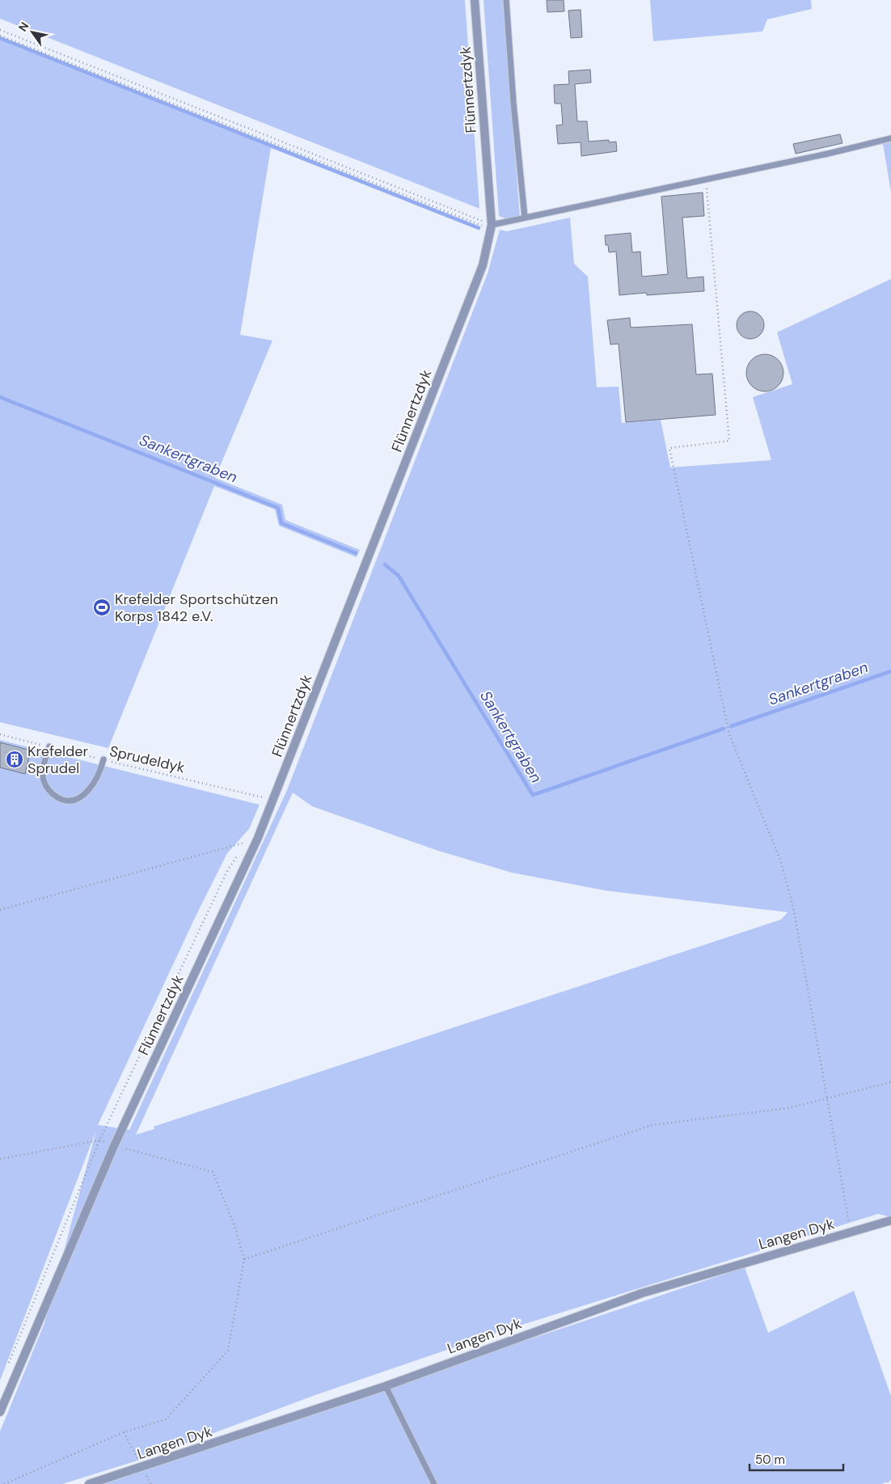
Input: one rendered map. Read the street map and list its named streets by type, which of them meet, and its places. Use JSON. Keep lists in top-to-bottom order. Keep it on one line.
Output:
{"streets":{"street":["Flünnertzdyk","Langen Dyk"],"path":["Sprudeldyk"]},"water":["Sankertgraben"],"places":{"sports":["Krefelder Sportschützen Korps 1842 e.V."],"building":["Krefelder Sprudel"]},"scale_bar":"50 m","north":"top left"}
